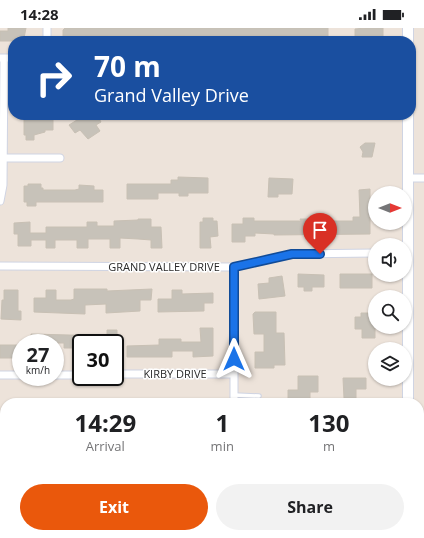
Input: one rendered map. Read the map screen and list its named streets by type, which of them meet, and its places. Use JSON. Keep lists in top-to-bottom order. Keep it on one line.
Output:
{"streets":{"street":["GRAND VALLEY DRIVE","KIRBY DRIVE"]},"north":"right","page":{"status":"14:28","turn":["70 m","Grand Valley Drive"],"speed":"27 km/h","limit":"30","eta":["14:29","Arrival","1","min","130","m"],"buttons":["Exit","Share"]}}
